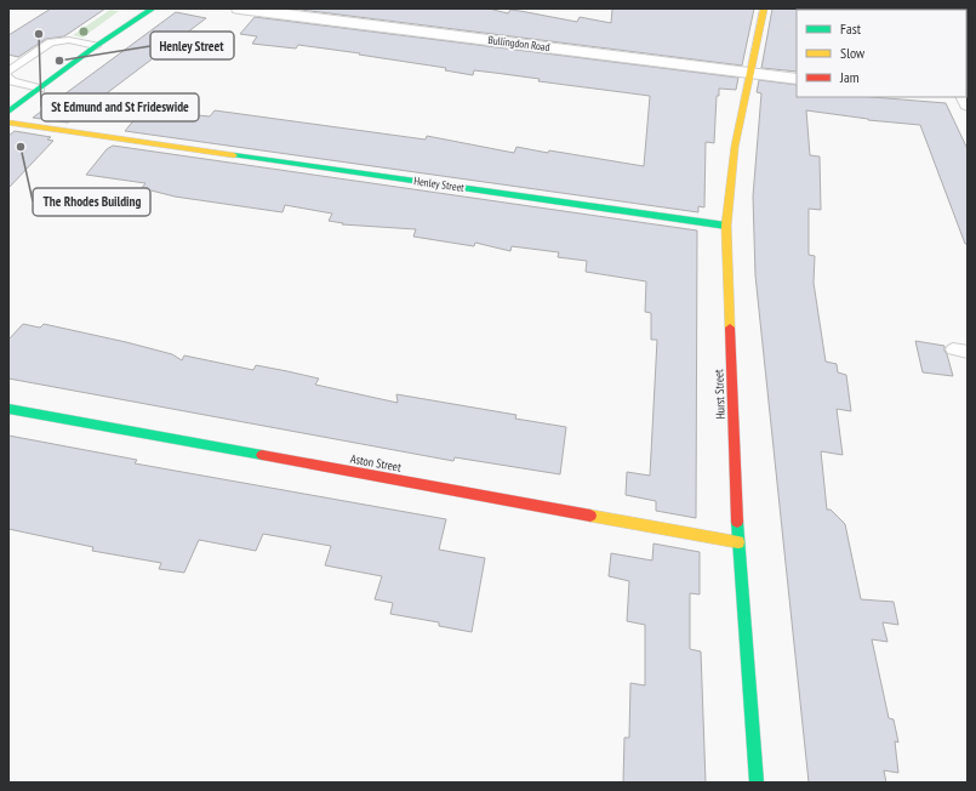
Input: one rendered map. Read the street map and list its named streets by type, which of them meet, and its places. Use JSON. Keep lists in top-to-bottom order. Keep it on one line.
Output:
{"streets":{"street":["Bullingdon Road","Henley Street","Hurst Street","Aston Street"]},"crossings":[["Bullingdon Road","Hurst Street"],["Henley Street","Hurst Street"],["Hurst Street","Aston Street"]],"places":["St Edmund and St Frideswide","Henley Street","The Rhodes Building"],"legend":["Fast","Slow","Jam"]}
